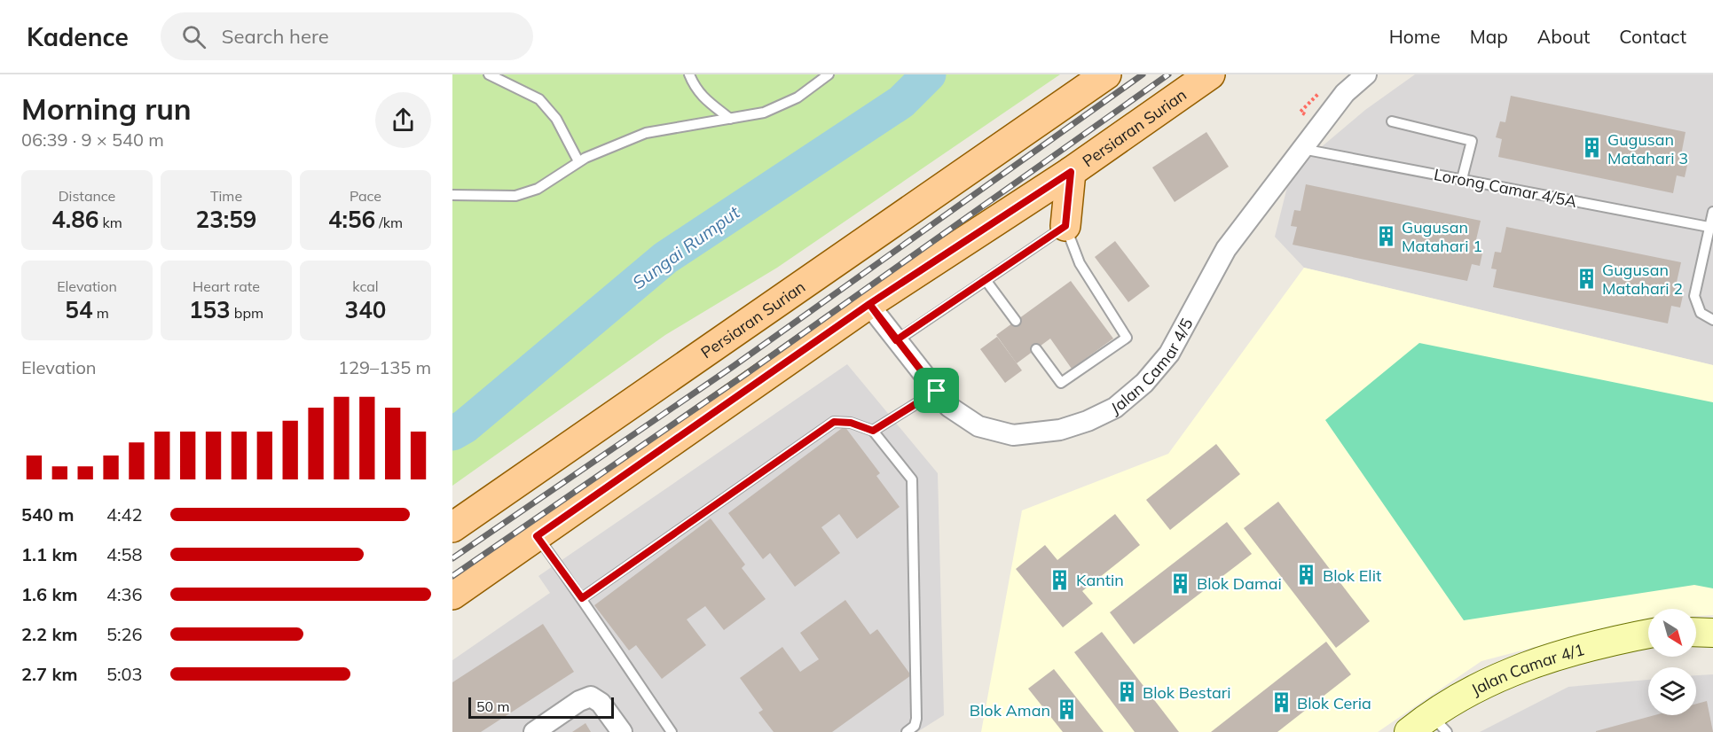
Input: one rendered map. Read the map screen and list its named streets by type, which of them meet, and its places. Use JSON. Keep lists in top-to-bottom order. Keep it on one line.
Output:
{"streets":{"main road":["Persiaran Surian"],"street":["Jalan Camar 4/5","Jalan Camar 4/1"],"lane":["Lorong Camar 4/5A"]},"crossings":[["Persiaran Surian","Jalan Camar 4/5"],["Lorong Camar 4/5A","Jalan Camar 4/5"]],"water":["Sungai Rumput"],"places":{"building":["Gugusan Matahari 3","Gugusan Matahari 1","Gugusan Matahari 2","Blok Elit","Kantin","Blok Damai","Blok Bestari","Blok Ceria","Blok Aman"]},"scale_bar":"50 m","north":"bottom right","page":{"header":"Kadence","search":"Search here","nav":["Home","Map","About","Contact"],"heading":["Morning run","06:39 · 9 × 540 m"],"stats":[["Distance","4.86 km"],["Time","23:59"],["Pace","4:56 /km"],["Elevation","54 m"],["Heart rate","153 bpm"],["kcal","340"]],"chart":["Elevation","129–135 m"],"list":[{"name":"540 m","note":"4:42"},{"name":"1.1 km","note":"4:58"},{"name":"1.6 km","note":"4:36"},{"name":"2.2 km","note":"5:26"},{"name":"2.7 km","note":"5:03"}],"scale":"50 m"}}
